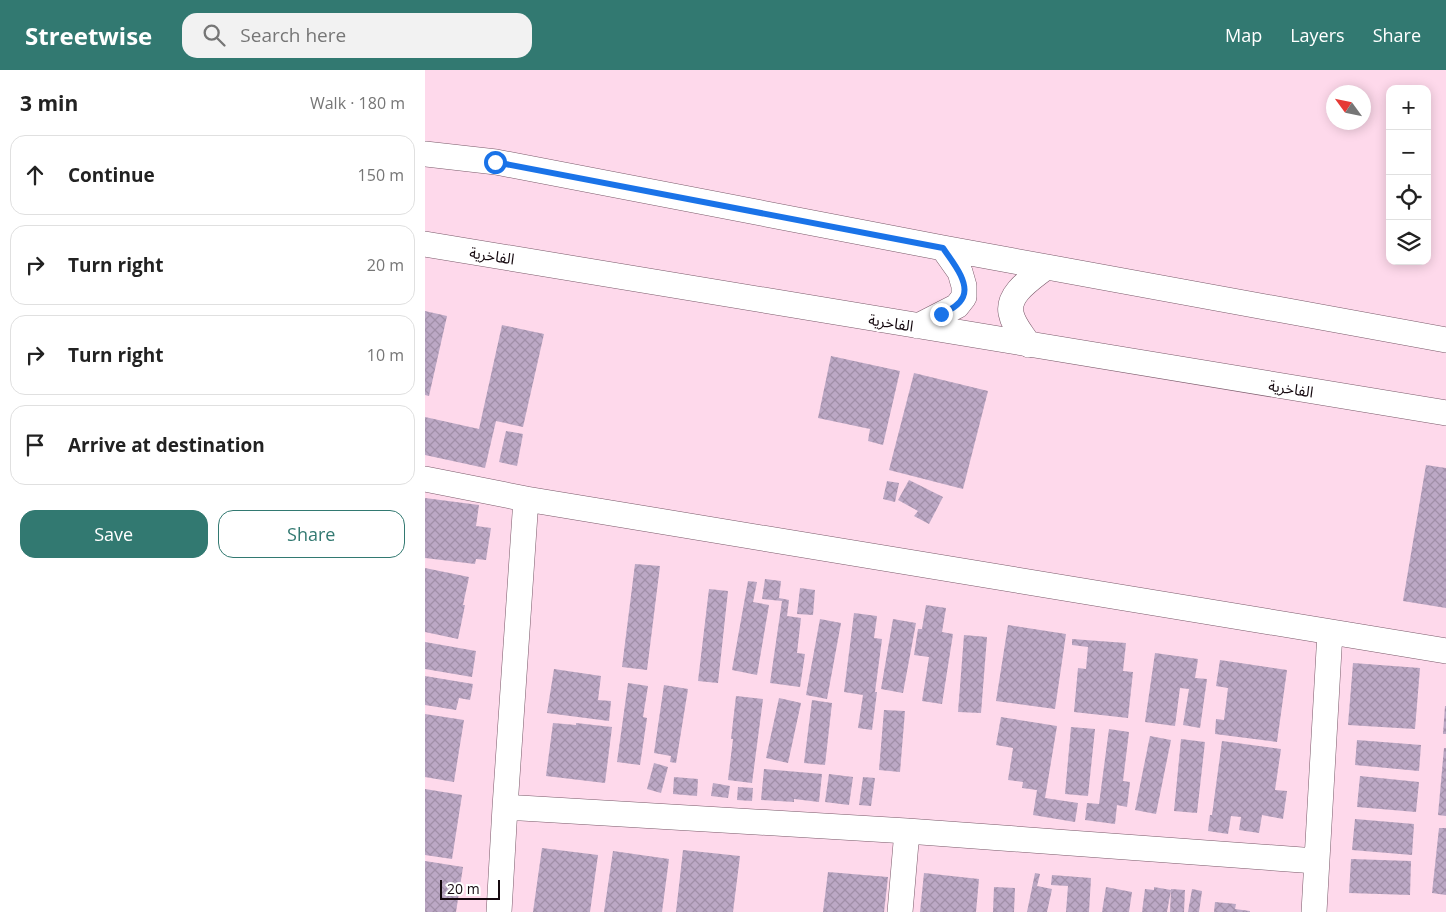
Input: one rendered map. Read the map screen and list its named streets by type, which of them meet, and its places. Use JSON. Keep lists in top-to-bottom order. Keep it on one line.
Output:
{"streets":{"street":["الفاخرية"]},"scale_bar":"20 m","north":"top left","page":{"header":"Streetwise","search":"Search here","nav":["Map","Layers","Share"],"heading":["3 min","Walk · 180 m"],"map_buttons":["+","−"],"list":[["Continue","150 m"],["Turn right","20 m"],["Turn right","10 m"],"Arrive at destination"],"buttons":["Save","Share"],"scale":"20 m"}}
